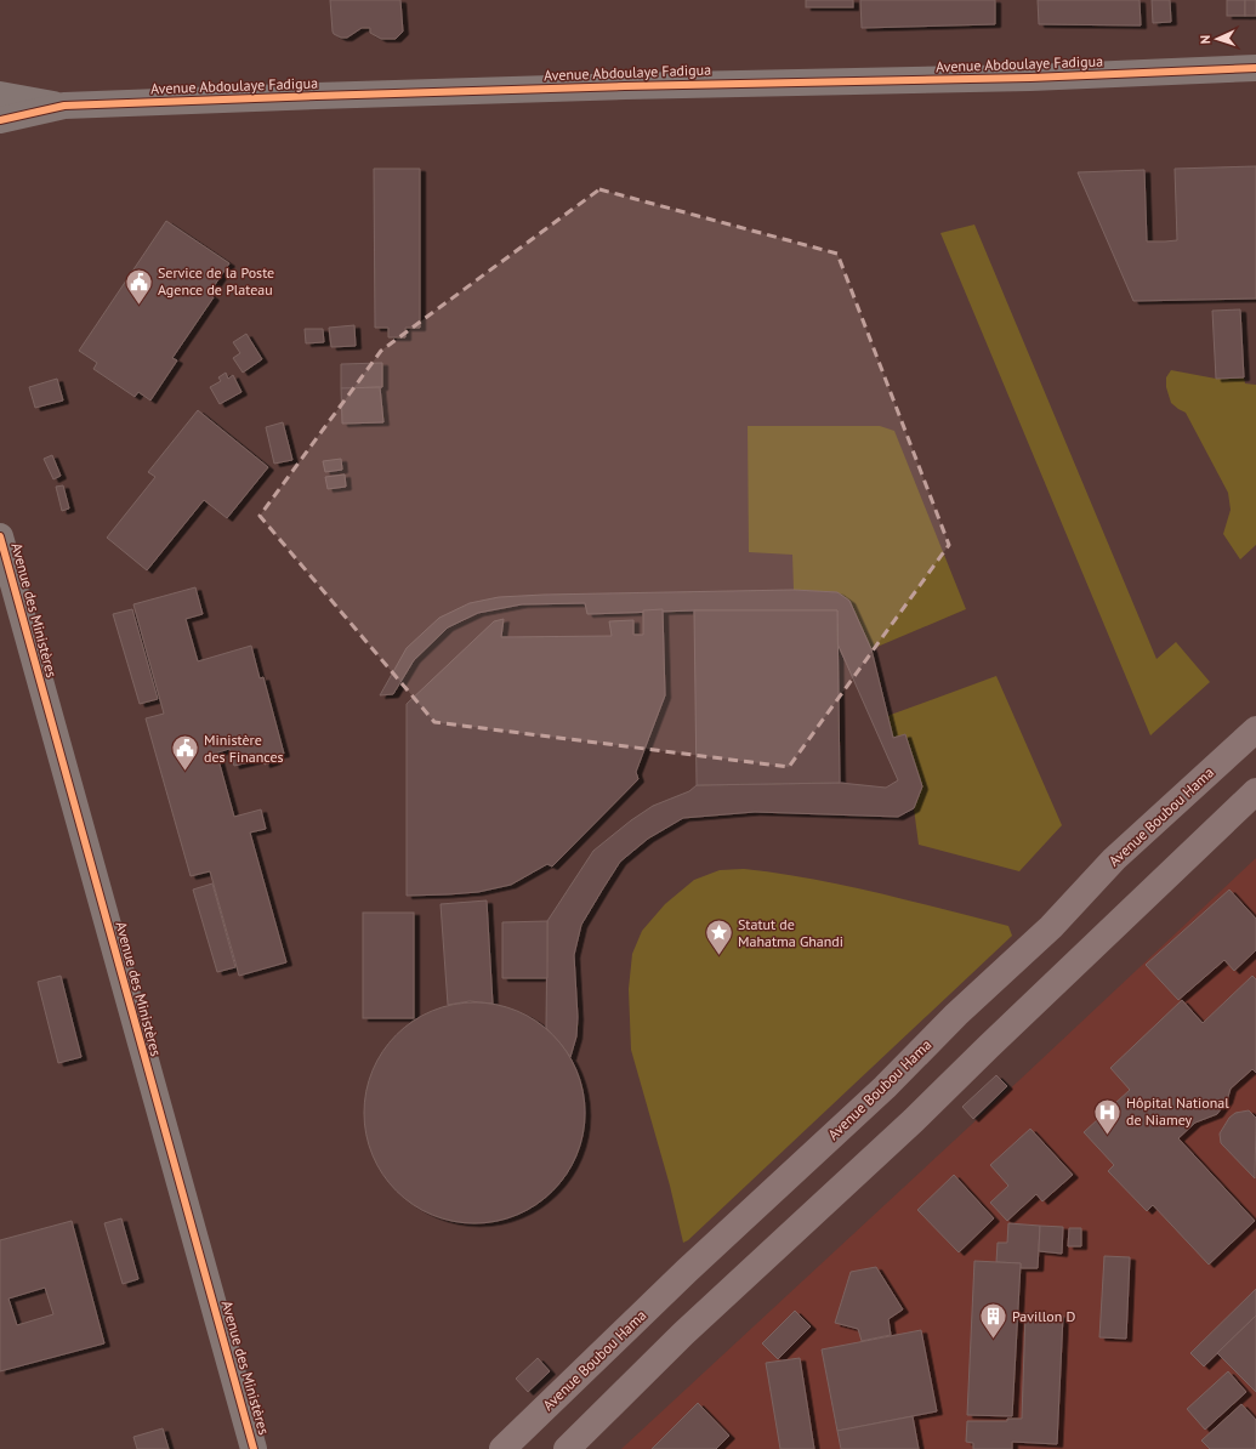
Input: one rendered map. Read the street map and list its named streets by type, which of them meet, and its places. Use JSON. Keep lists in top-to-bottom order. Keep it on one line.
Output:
{"streets":{"main road":["Avenue Boubou Hama"],"street":["Avenue Abdoulaye Fadigua","Avenue des Ministères"]},"places":{"public building":["Service de la Poste Agence de Plateau","Ministère des Finances"],"place":["Statut de Mahatma Ghandi"],"hospital":["Hôpital National de Niamey"],"building":["Pavillon D"]},"north":"left"}
